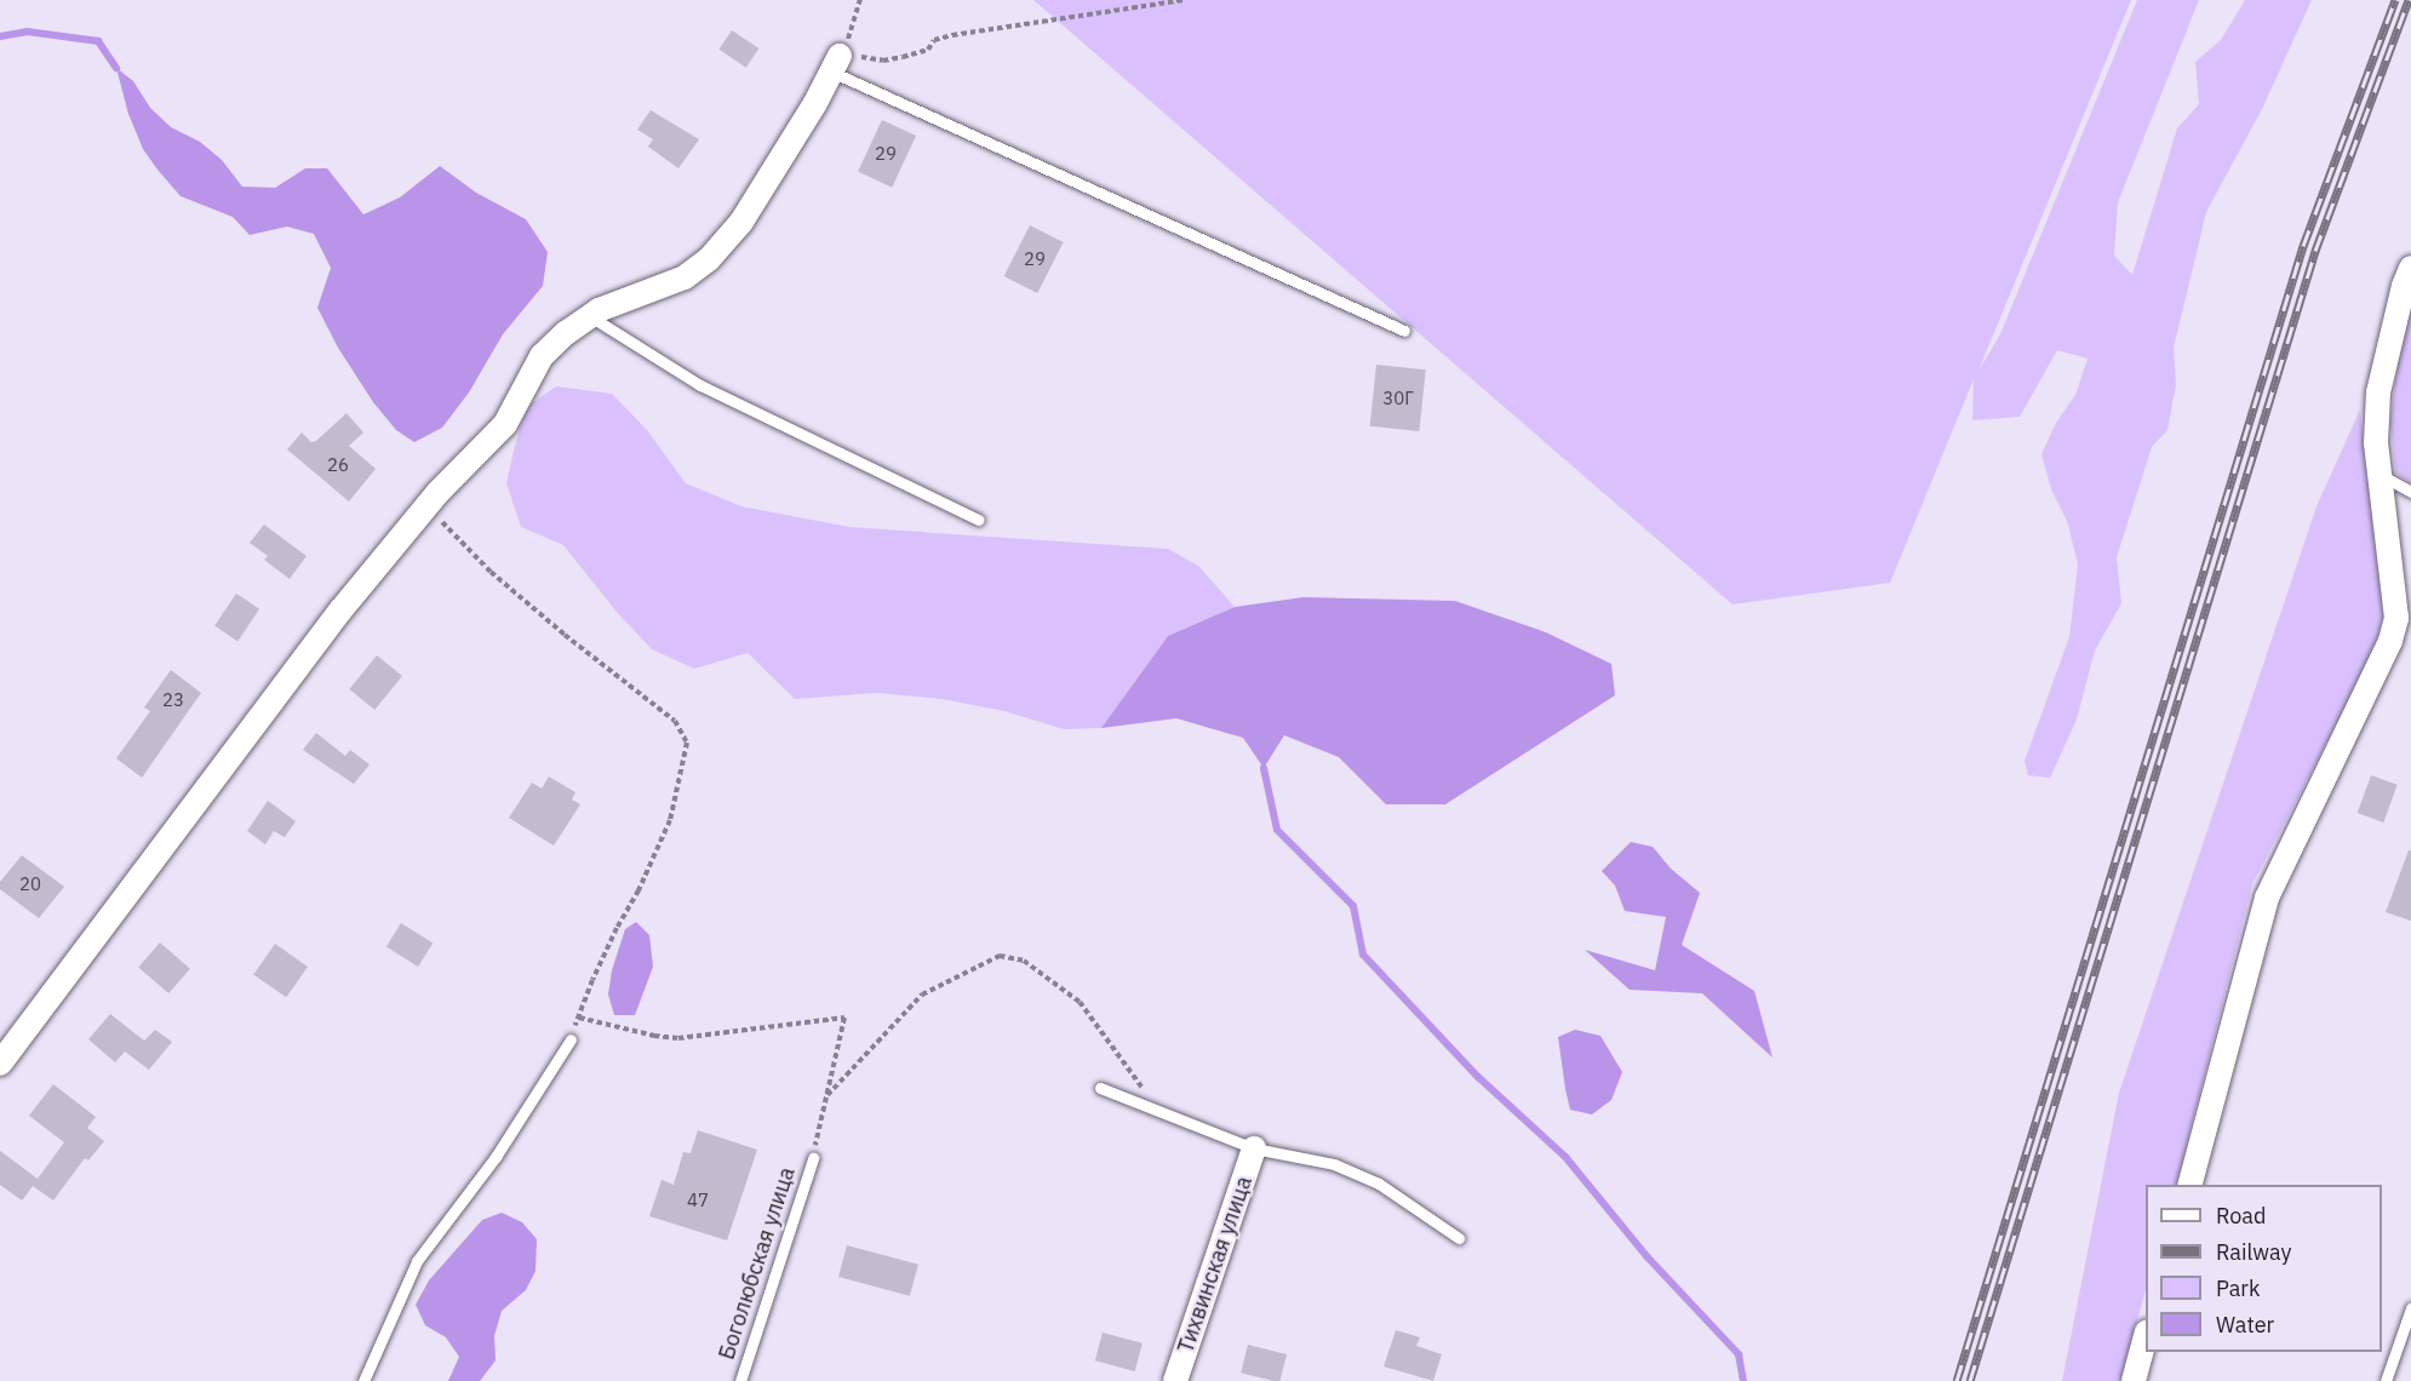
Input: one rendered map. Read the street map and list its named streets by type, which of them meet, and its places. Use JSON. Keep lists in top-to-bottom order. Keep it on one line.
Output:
{"streets":{"street":["Тихвинская улица"],"lane":["Боголюбская улица"]},"house_numbers":["29","29","30Г","26","23","20","47"],"legend":["Road","Railway","Park","Water"]}
